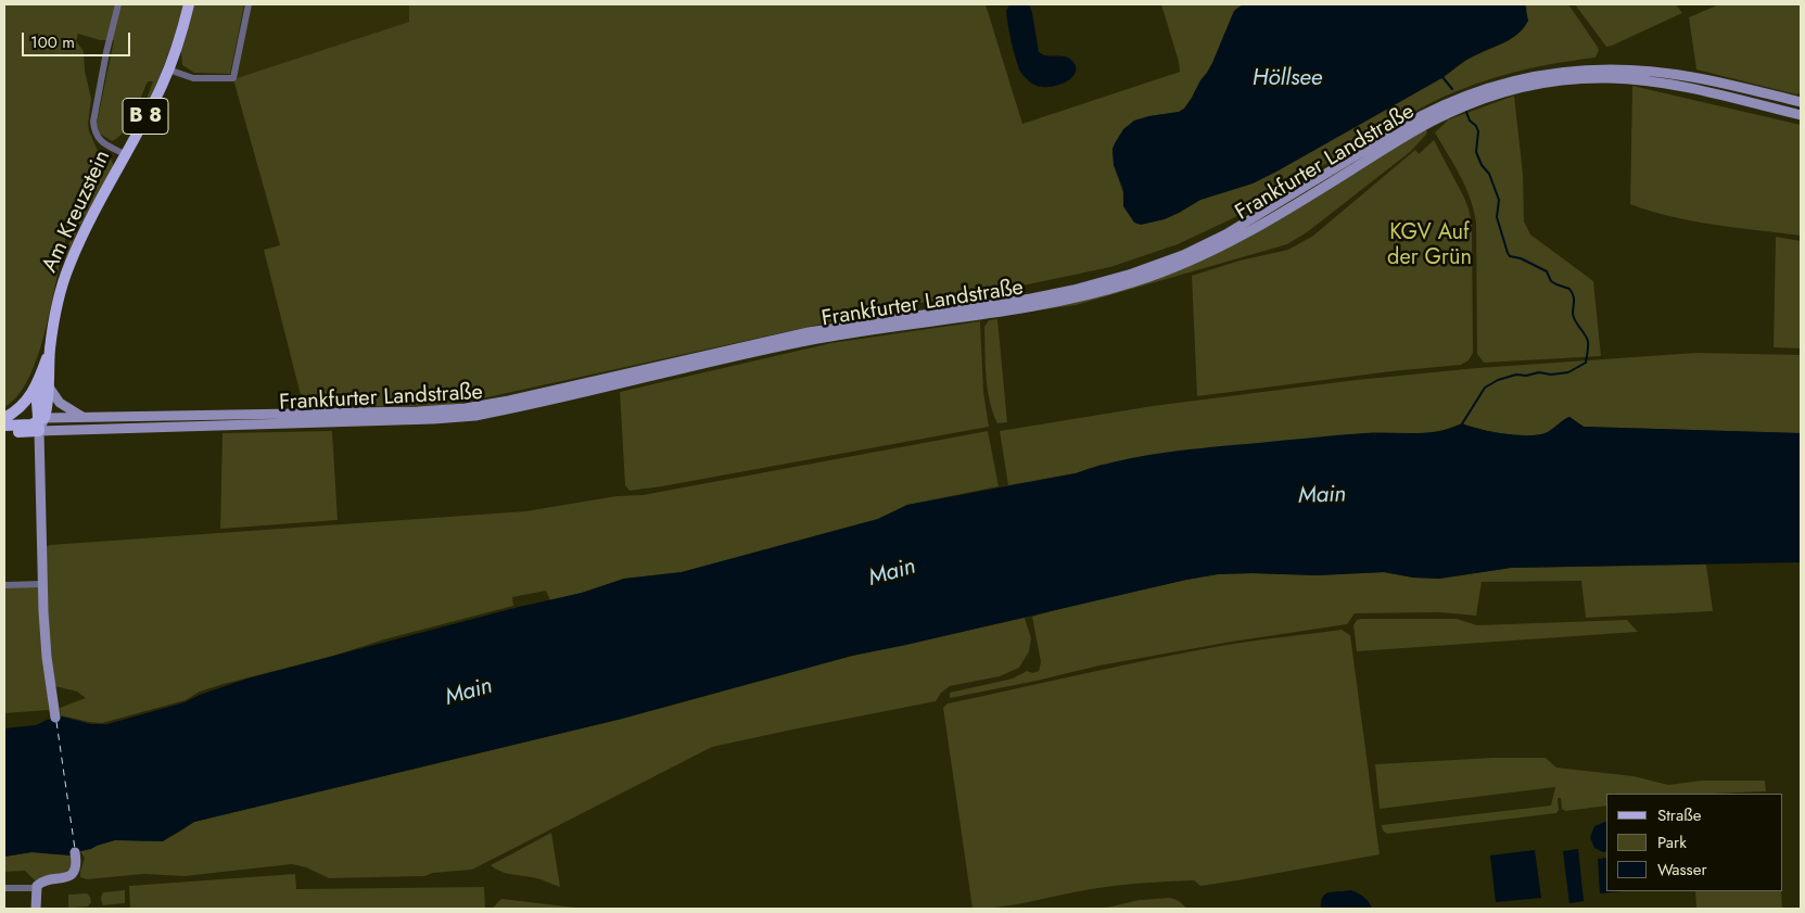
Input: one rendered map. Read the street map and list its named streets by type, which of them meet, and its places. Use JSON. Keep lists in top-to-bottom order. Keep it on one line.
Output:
{"streets":{"main road":["B 8","Frankfurter Landstraße","Am Kreuzstein"]},"crossings":[["B 8","Frankfurter Landstraße"],["B 8","Am Kreuzstein"],["Frankfurter Landstraße","Am Kreuzstein"]],"water":["Höllsee","Main"],"parks":["KGV Auf der Grün"],"legend":["Straße","Park","Wasser"],"scale_bar":"100 m"}
